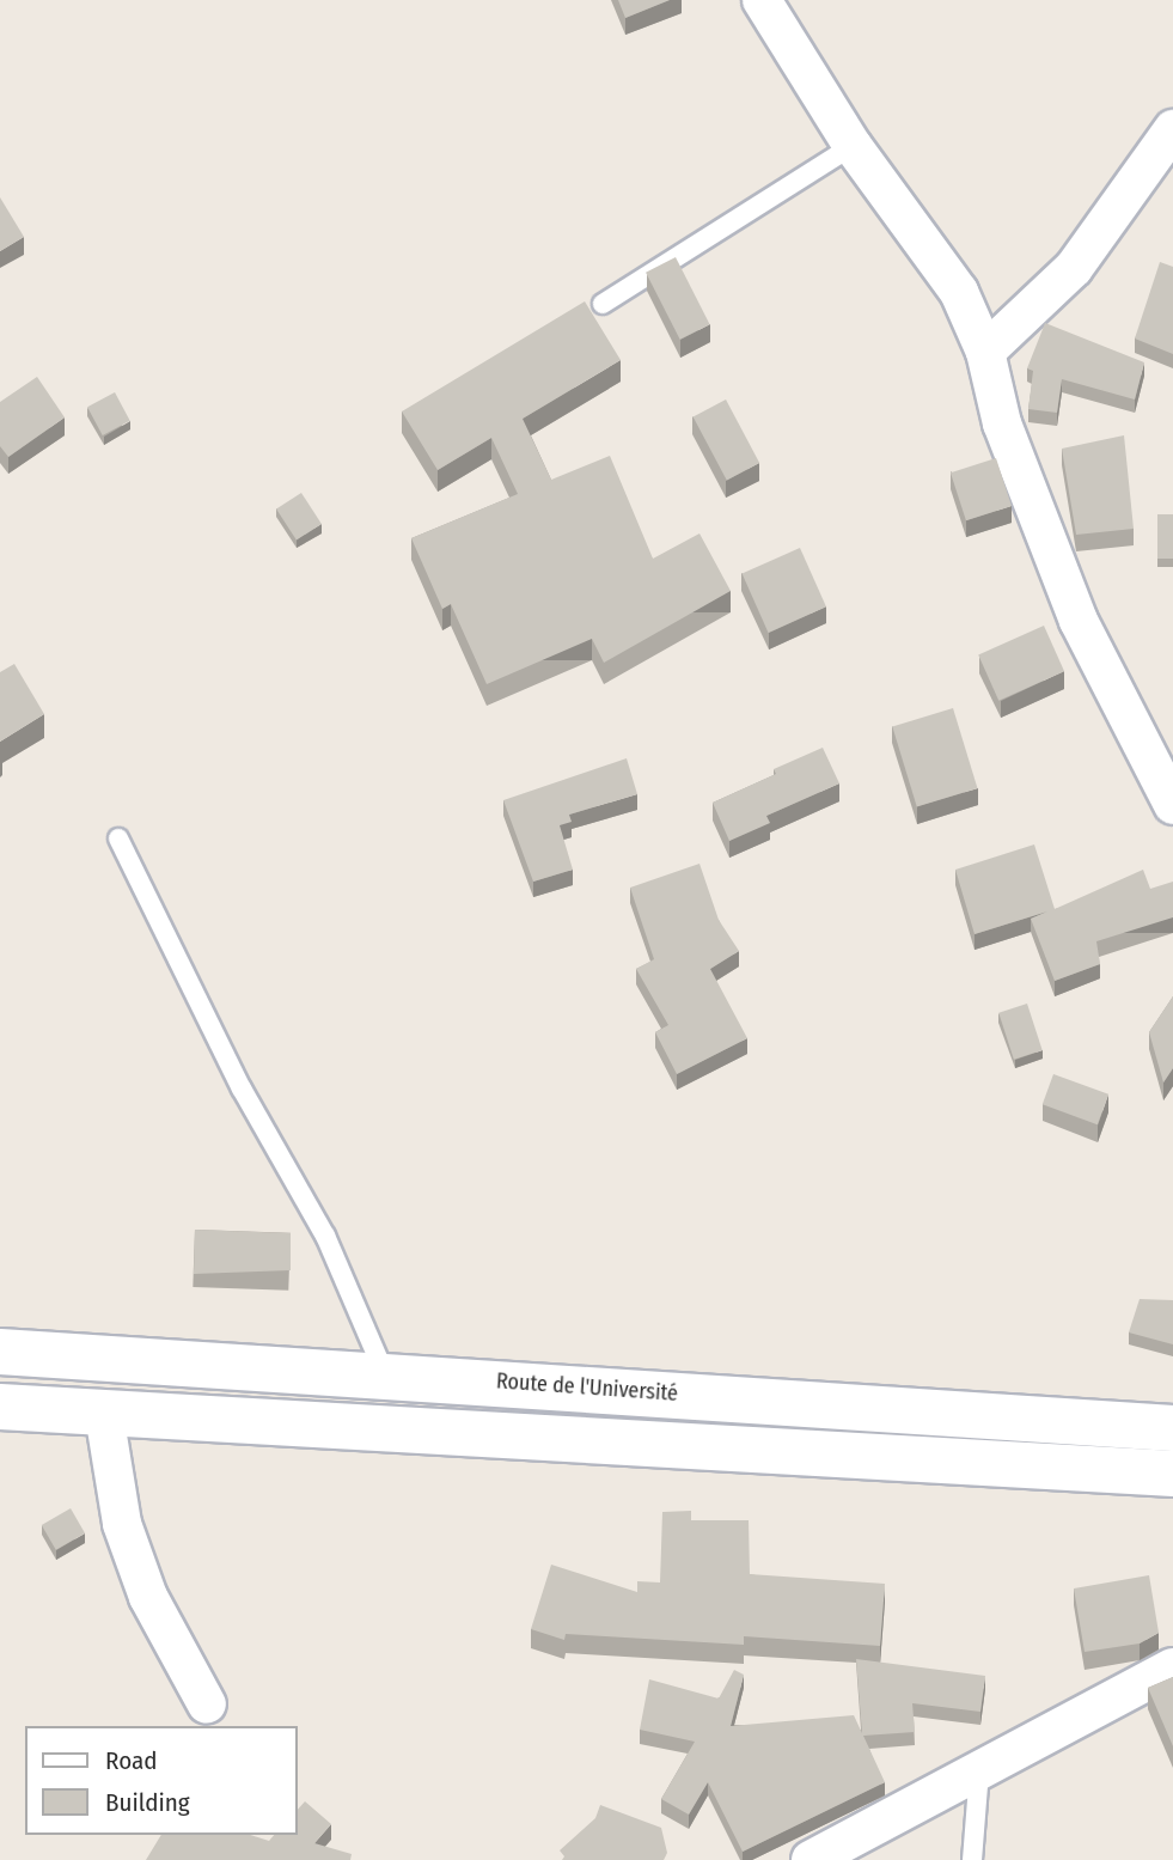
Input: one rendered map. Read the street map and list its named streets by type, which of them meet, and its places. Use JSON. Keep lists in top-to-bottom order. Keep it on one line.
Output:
{"streets":{"main road":["Route de l'Université"]},"legend":["Road","Building"]}
